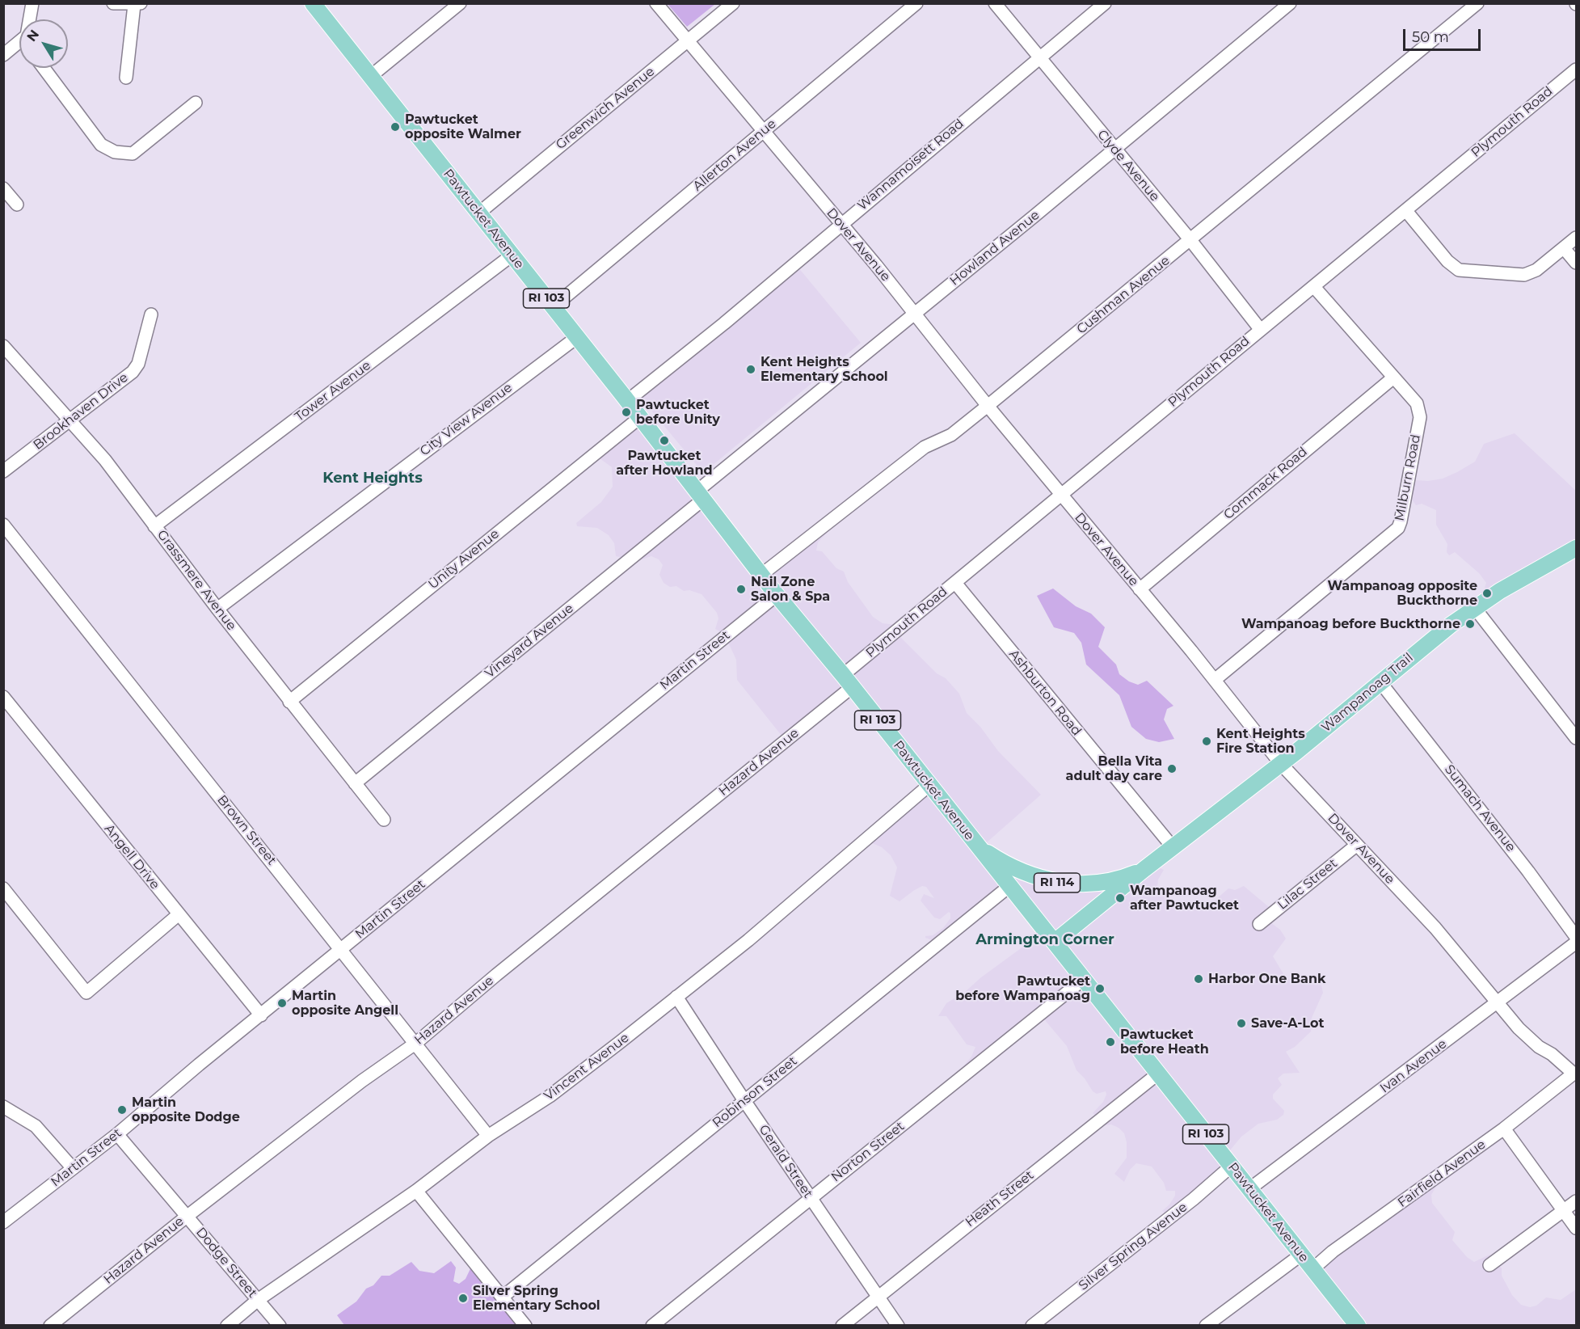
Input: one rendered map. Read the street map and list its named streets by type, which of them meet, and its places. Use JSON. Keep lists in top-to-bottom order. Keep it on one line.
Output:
{"streets":{"main road":["Pawtucket Avenue","RI 103","Wampanoag Trail","RI 114"],"street":["Greenwich Avenue","Plymouth Road","Allerton Avenue","Wannamoisett Road","Clyde Avenue","Dover Avenue","Howland Avenue","Cushman Avenue","Tower Avenue","Brookhaven Drive","City View Avenue","Milburn Road","Commack Road","Unity Avenue","Grassmere Avenue","Vineyard Avenue","Martin Street","Ashburton Road","Hazard Avenue","Sumach Avenue","Brown Street","Angell Drive","Lilac Street","Ivan Avenue","Vincent Avenue","Robinson Street","Norton Street","Gerald Street","Fairfield Avenue","Heath Street","Silver Spring Avenue","Dodge Street"]},"crossings":[["Greenwich Avenue","Pawtucket Avenue"],["Greenwich Avenue","Dover Avenue"],["Plymouth Road","Clyde Avenue"],["Plymouth Road","Pawtucket Avenue"],["Plymouth Road","Dover Avenue"],["Plymouth Road","Milburn Road"],["Plymouth Road","Ashburton Road"],["Plymouth Road","Hazard Avenue"],["Allerton Avenue","Pawtucket Avenue"],["Allerton Avenue","Dover Avenue"],["Wannamoisett Road","Clyde Avenue"],["Wannamoisett Road","Pawtucket Avenue"],["Wannamoisett Road","Dover Avenue"],["Clyde Avenue","Howland Avenue"],["Clyde Avenue","Cushman Avenue"],["Pawtucket Avenue","Howland Avenue"],["Pawtucket Avenue","Cushman Avenue"],["Pawtucket Avenue","Tower Avenue"],["Pawtucket Avenue","City View Avenue"],["Pawtucket Avenue","Unity Avenue"],["Pawtucket Avenue","Vineyard Avenue"],["Pawtucket Avenue","Martin Street"],["Pawtucket Avenue","Wampanoag Trail"],["Pawtucket Avenue","Hazard Avenue"],["Pawtucket Avenue","RI 114"],["Pawtucket Avenue","Ivan Avenue"],["Pawtucket Avenue","Vincent Avenue"],["Pawtucket Avenue","Robinson Street"],["Pawtucket Avenue","Norton Street"],["Pawtucket Avenue","Fairfield Avenue"],["Pawtucket Avenue","Heath Street"],["Pawtucket Avenue","Silver Spring Avenue"],["Dover Avenue","Howland Avenue"],["Dover Avenue","Cushman Avenue"],["Dover Avenue","Milburn Road"],["Dover Avenue","Commack Road"],["Dover Avenue","Wampanoag Trail"],["Dover Avenue","Lilac Street"],["Dover Avenue","Ivan Avenue"],["Dover Avenue","Fairfield Avenue"],["Howland Avenue","Vineyard Avenue"],["Tower Avenue","Grassmere Avenue"],["Brookhaven Drive","Grassmere Avenue"],["City View Avenue","Grassmere Avenue"],["Milburn Road","Commack Road"],["Unity Avenue","Grassmere Avenue"],["Grassmere Avenue","Vineyard Avenue"],["Martin Street","Brown Street"],["Martin Street","Angell Drive"],["Martin Street","Dodge Street"],["Ashburton Road","Wampanoag Trail"],["Wampanoag Trail","Sumach Avenue"],["Wampanoag Trail","RI 114"],["Hazard Avenue","Brown Street"],["Hazard Avenue","Dodge Street"],["Brown Street","Vincent Avenue"],["Vincent Avenue","Gerald Street"],["Vincent Avenue","Dodge Street"],["Robinson Street","Gerald Street"],["Norton Street","Gerald Street"],["Gerald Street","Heath Street"]],"districts":["Kent Heights","Armington Corner"],"places":["Pawtucket opposite Walmer","Kent Heights Elementary School","Pawtucket before Unity","Pawtucket after Howland","Nail Zone Salon & Spa","Wampanoag opposite Buckthorne","Wampanoag before Buckthorne","Kent Heights Fire Station","Bella Vita adult day care","Wampanoag after Pawtucket","Harbor One Bank","Pawtucket before Wampanoag","Martin opposite Angell","Save-A-Lot","Pawtucket before Heath","Martin opposite Dodge","Silver Spring Elementary School"],"scale_bar":"50 m","north":"top left"}
